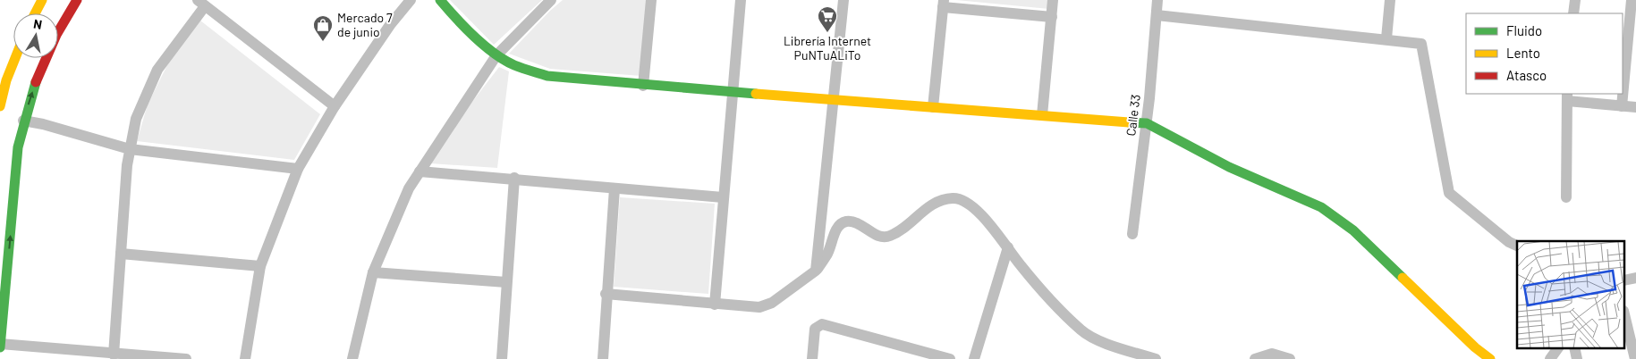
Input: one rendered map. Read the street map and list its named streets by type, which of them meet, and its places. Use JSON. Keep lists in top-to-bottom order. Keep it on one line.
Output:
{"streets":{"street":["Calle 33"]},"places":{"supermarket":["Librería Internet PuNTuALiTo"],"shop":["Mercado 7 de junio"]},"legend":["Fluido","Lento","Atasco"],"north":"top"}
